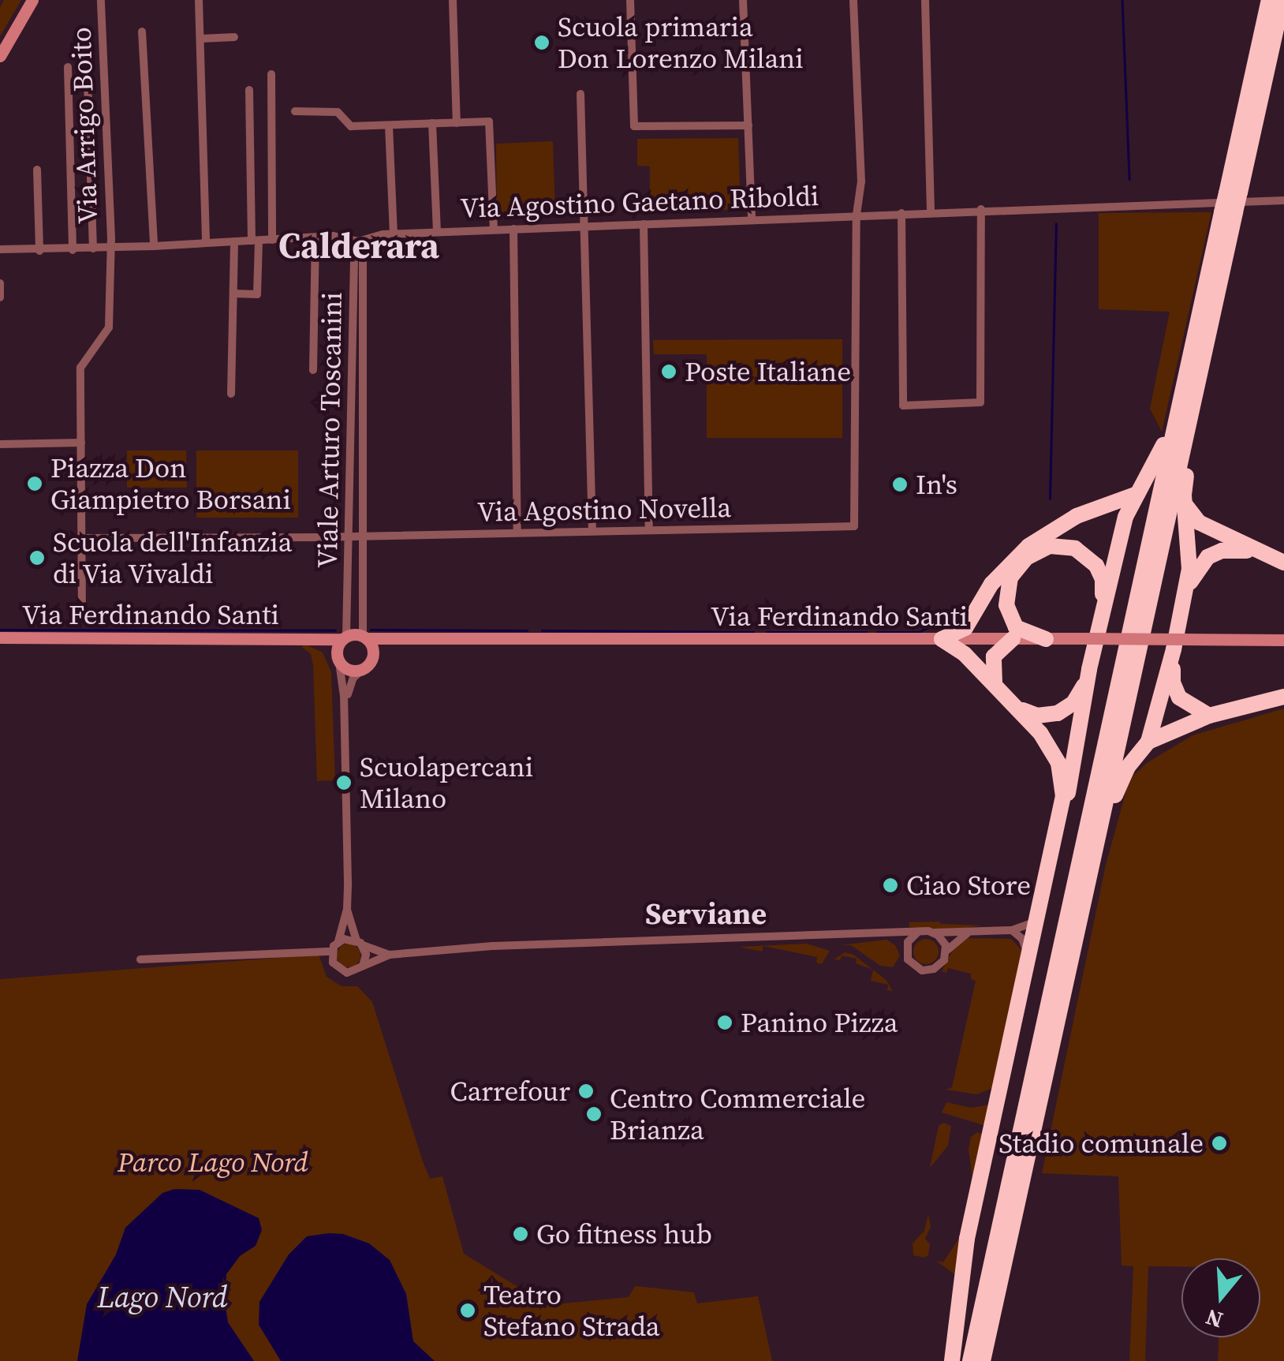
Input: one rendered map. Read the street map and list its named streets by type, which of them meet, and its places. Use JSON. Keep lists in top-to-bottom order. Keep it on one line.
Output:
{"streets":{"main road":["Via Ferdinando Santi"],"street":["Via Arrigo Boito","Via Agostino Gaetano Riboldi","Viale Arturo Toscanini","Via Agostino Novella"]},"crossings":[["Via Arrigo Boito","Via Agostino Gaetano Riboldi"],["Via Arrigo Boito","Via Agostino Novella"],["Via Agostino Gaetano Riboldi","Viale Arturo Toscanini"],["Via Agostino Gaetano Riboldi","Via Agostino Novella"],["Viale Arturo Toscanini","Via Agostino Novella"],["Viale Arturo Toscanini","Via Ferdinando Santi"]],"districts":["Calderara","Serviane"],"water":["Lago Nord"],"parks":["Parco Lago Nord"],"places":["Scuola primaria Don Lorenzo Milani","Poste Italiane","Piazza Don Giampietro Borsani","In's","Scuola dell'Infanzia di Via Vivaldi","Scuolapercani Milano","Ciao Store","Panino Pizza","Carrefour","Centro Commerciale Brianza","Stadio comunale","Go fitness hub","Teatro Stefano Strada"],"north":"bottom"}
